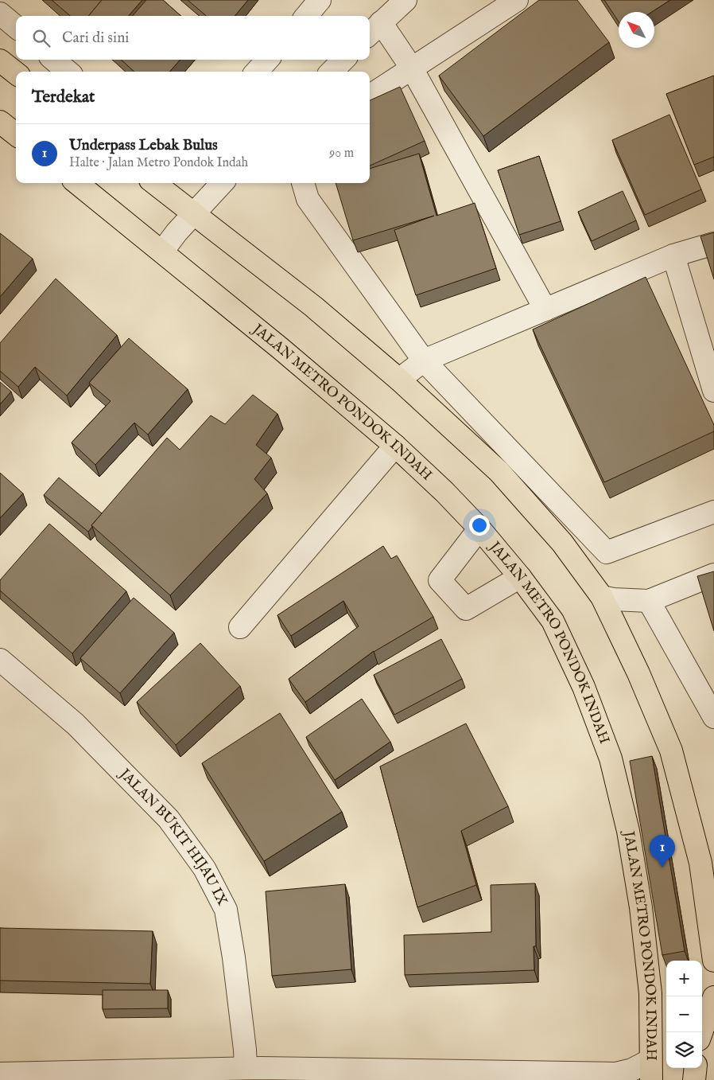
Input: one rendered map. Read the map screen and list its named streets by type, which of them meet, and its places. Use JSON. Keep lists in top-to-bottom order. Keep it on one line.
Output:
{"streets":{"highway":["JALAN METRO PONDOK INDAH"],"street":["JALAN BUKIT HIJAU IX"]},"north":"top left","page":{"search":"Cari di sini","heading":"Terdekat","list":[{"mark":"1","name":"Underpass Lebak Bulus","note":"Halte · Jalan Metro Pondok Indah","value":"90 m"}],"pins":"1","map_buttons":["+","−"]}}
